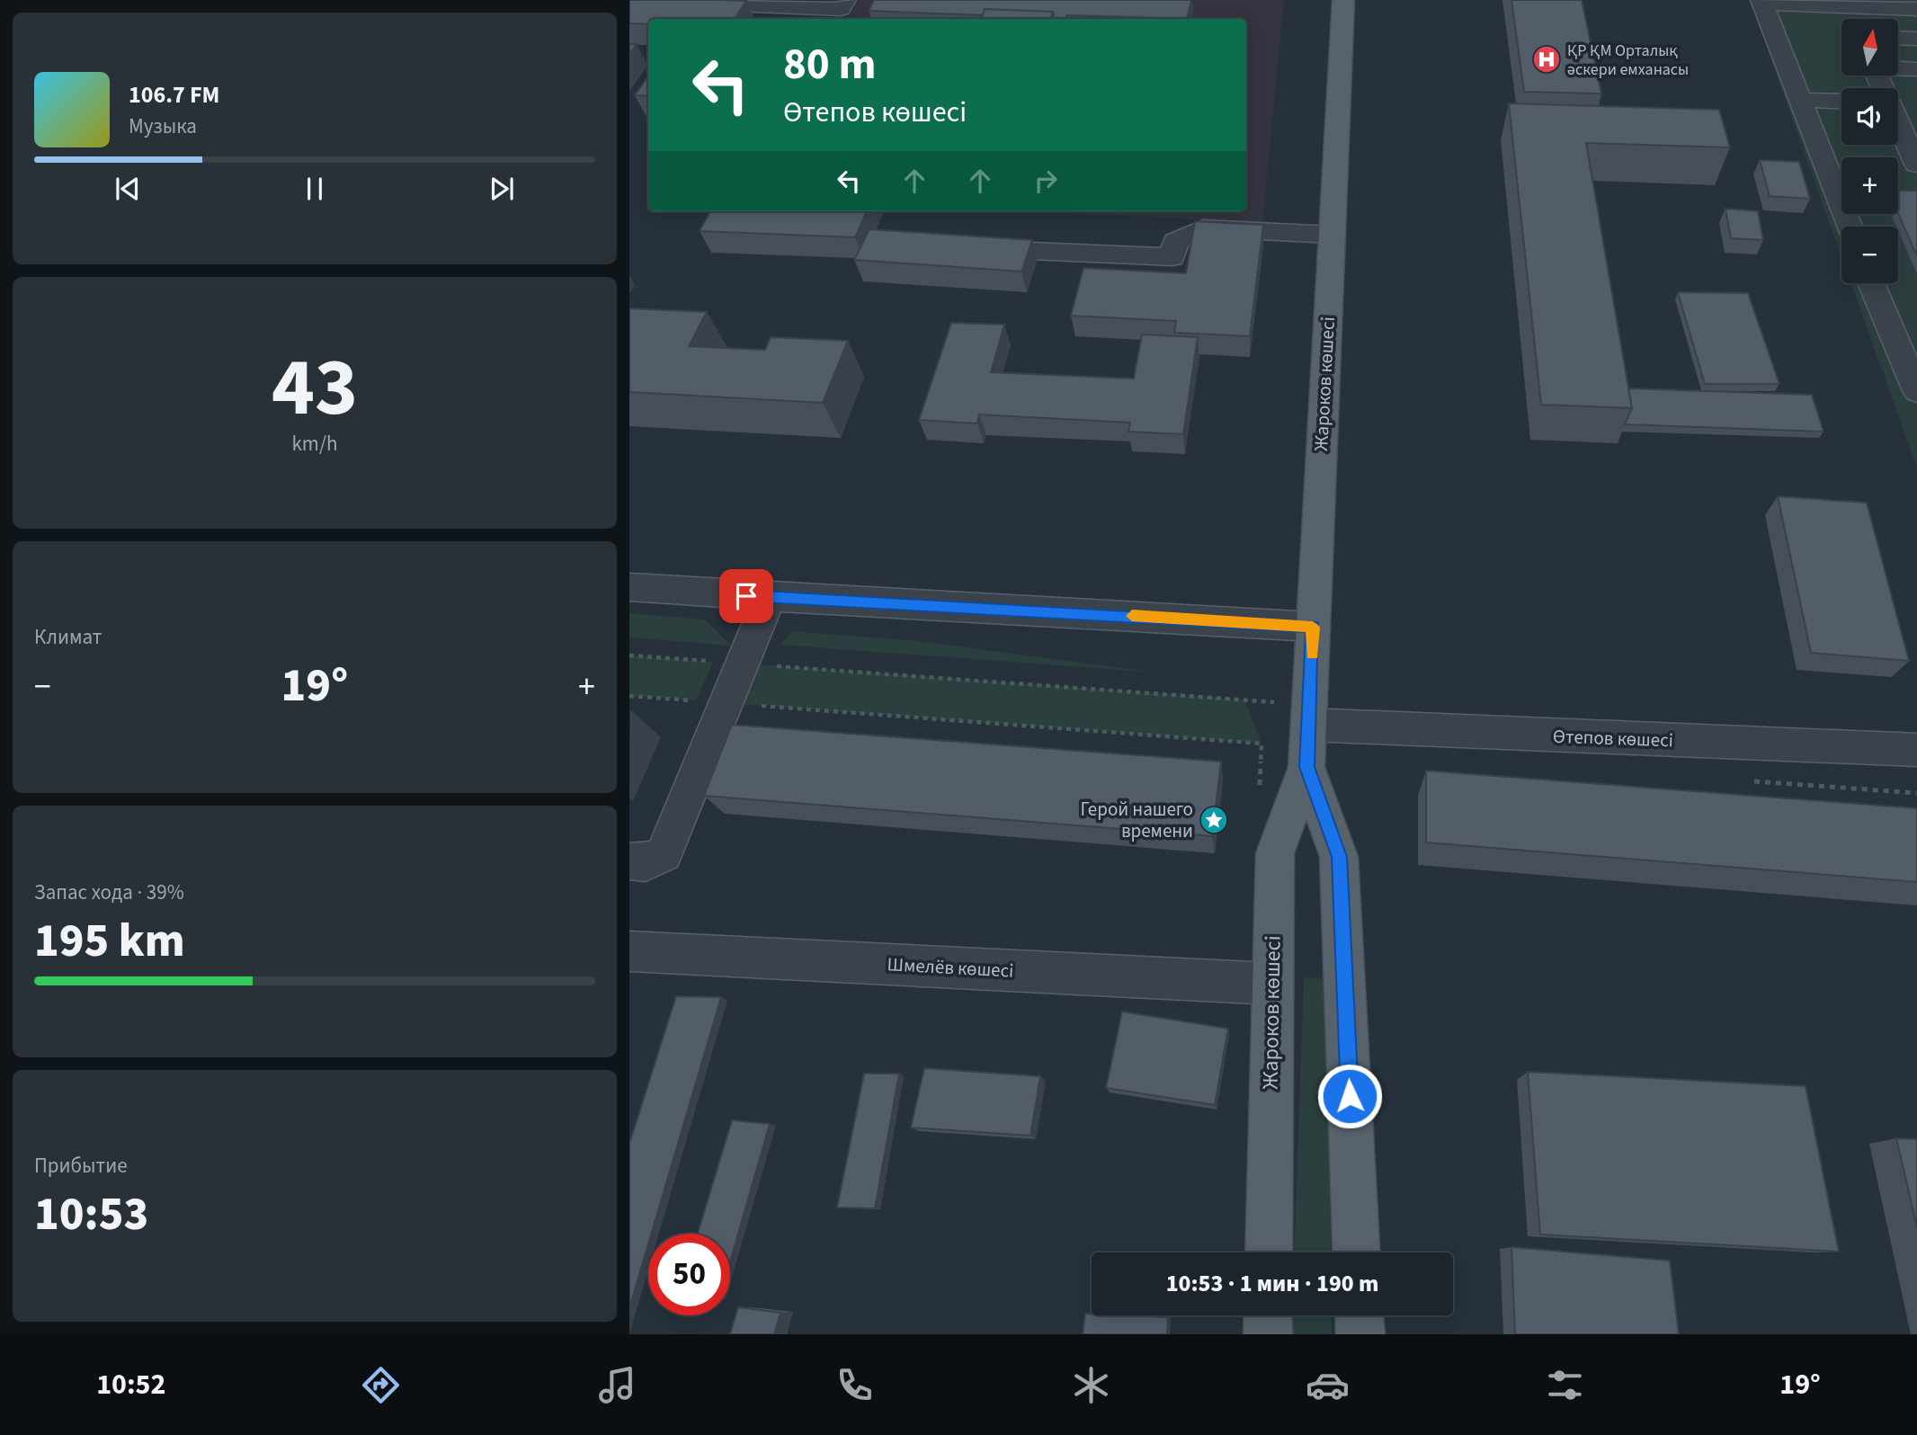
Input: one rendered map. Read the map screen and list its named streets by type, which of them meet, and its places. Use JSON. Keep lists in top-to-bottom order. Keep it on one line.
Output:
{"streets":{"main road":["Жароков көшесі"],"street":["Өтепов көшесі","Шмелёв көшесі"]},"crossings":[["Жароков көшесі","Өтепов көшесі"],["Жароков көшесі","Шмелёв көшесі"]],"places":{"hospital":["ҚР ҚМ Орталық әскери емханасы"],"place":["Герой нашего времени"]},"north":"top","page":{"map_buttons":["+","−"],"turn":["80 m","Өтепов көшесі"],"song":["106.7 FM","Музыка"],"tile":[["43","km/h"],"Климат",["Запас хода · 39%","195 km"],["Прибытие","10:53"]],"heat":["−","19°","+"],"limit":"50","trip":"10:53 · 1 мин · 190 m","tabs":["10:52","19°"]}}
